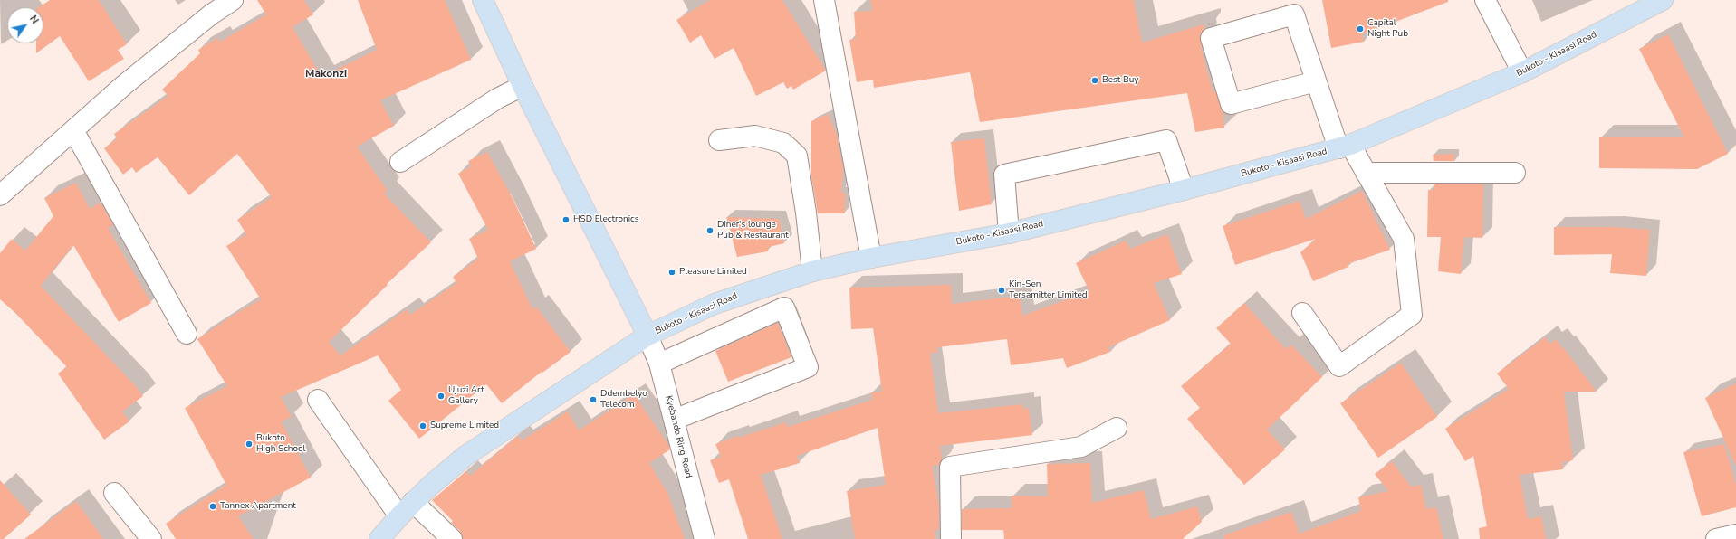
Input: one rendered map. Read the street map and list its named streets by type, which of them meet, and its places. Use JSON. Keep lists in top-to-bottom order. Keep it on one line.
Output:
{"streets":{"main road":["Bukoto - Kisaasi Road"],"street":["Kyebando Ring Road"]},"crossings":[["Bukoto - Kisaasi Road","Kyebando Ring Road"]],"districts":["Makonzi"],"places":["Capital Night Pub","Best Buy","HSD Electronics","Diner's lounge Pub & Restaurant","Pleasure Limited","Kin-Sen Tersamitter Limited","Ujuzi Art Gallery","Ddembelyo Telecom","Supreme Limited","Bukoto High School","Tannex Apartment"],"north":"top right"}
